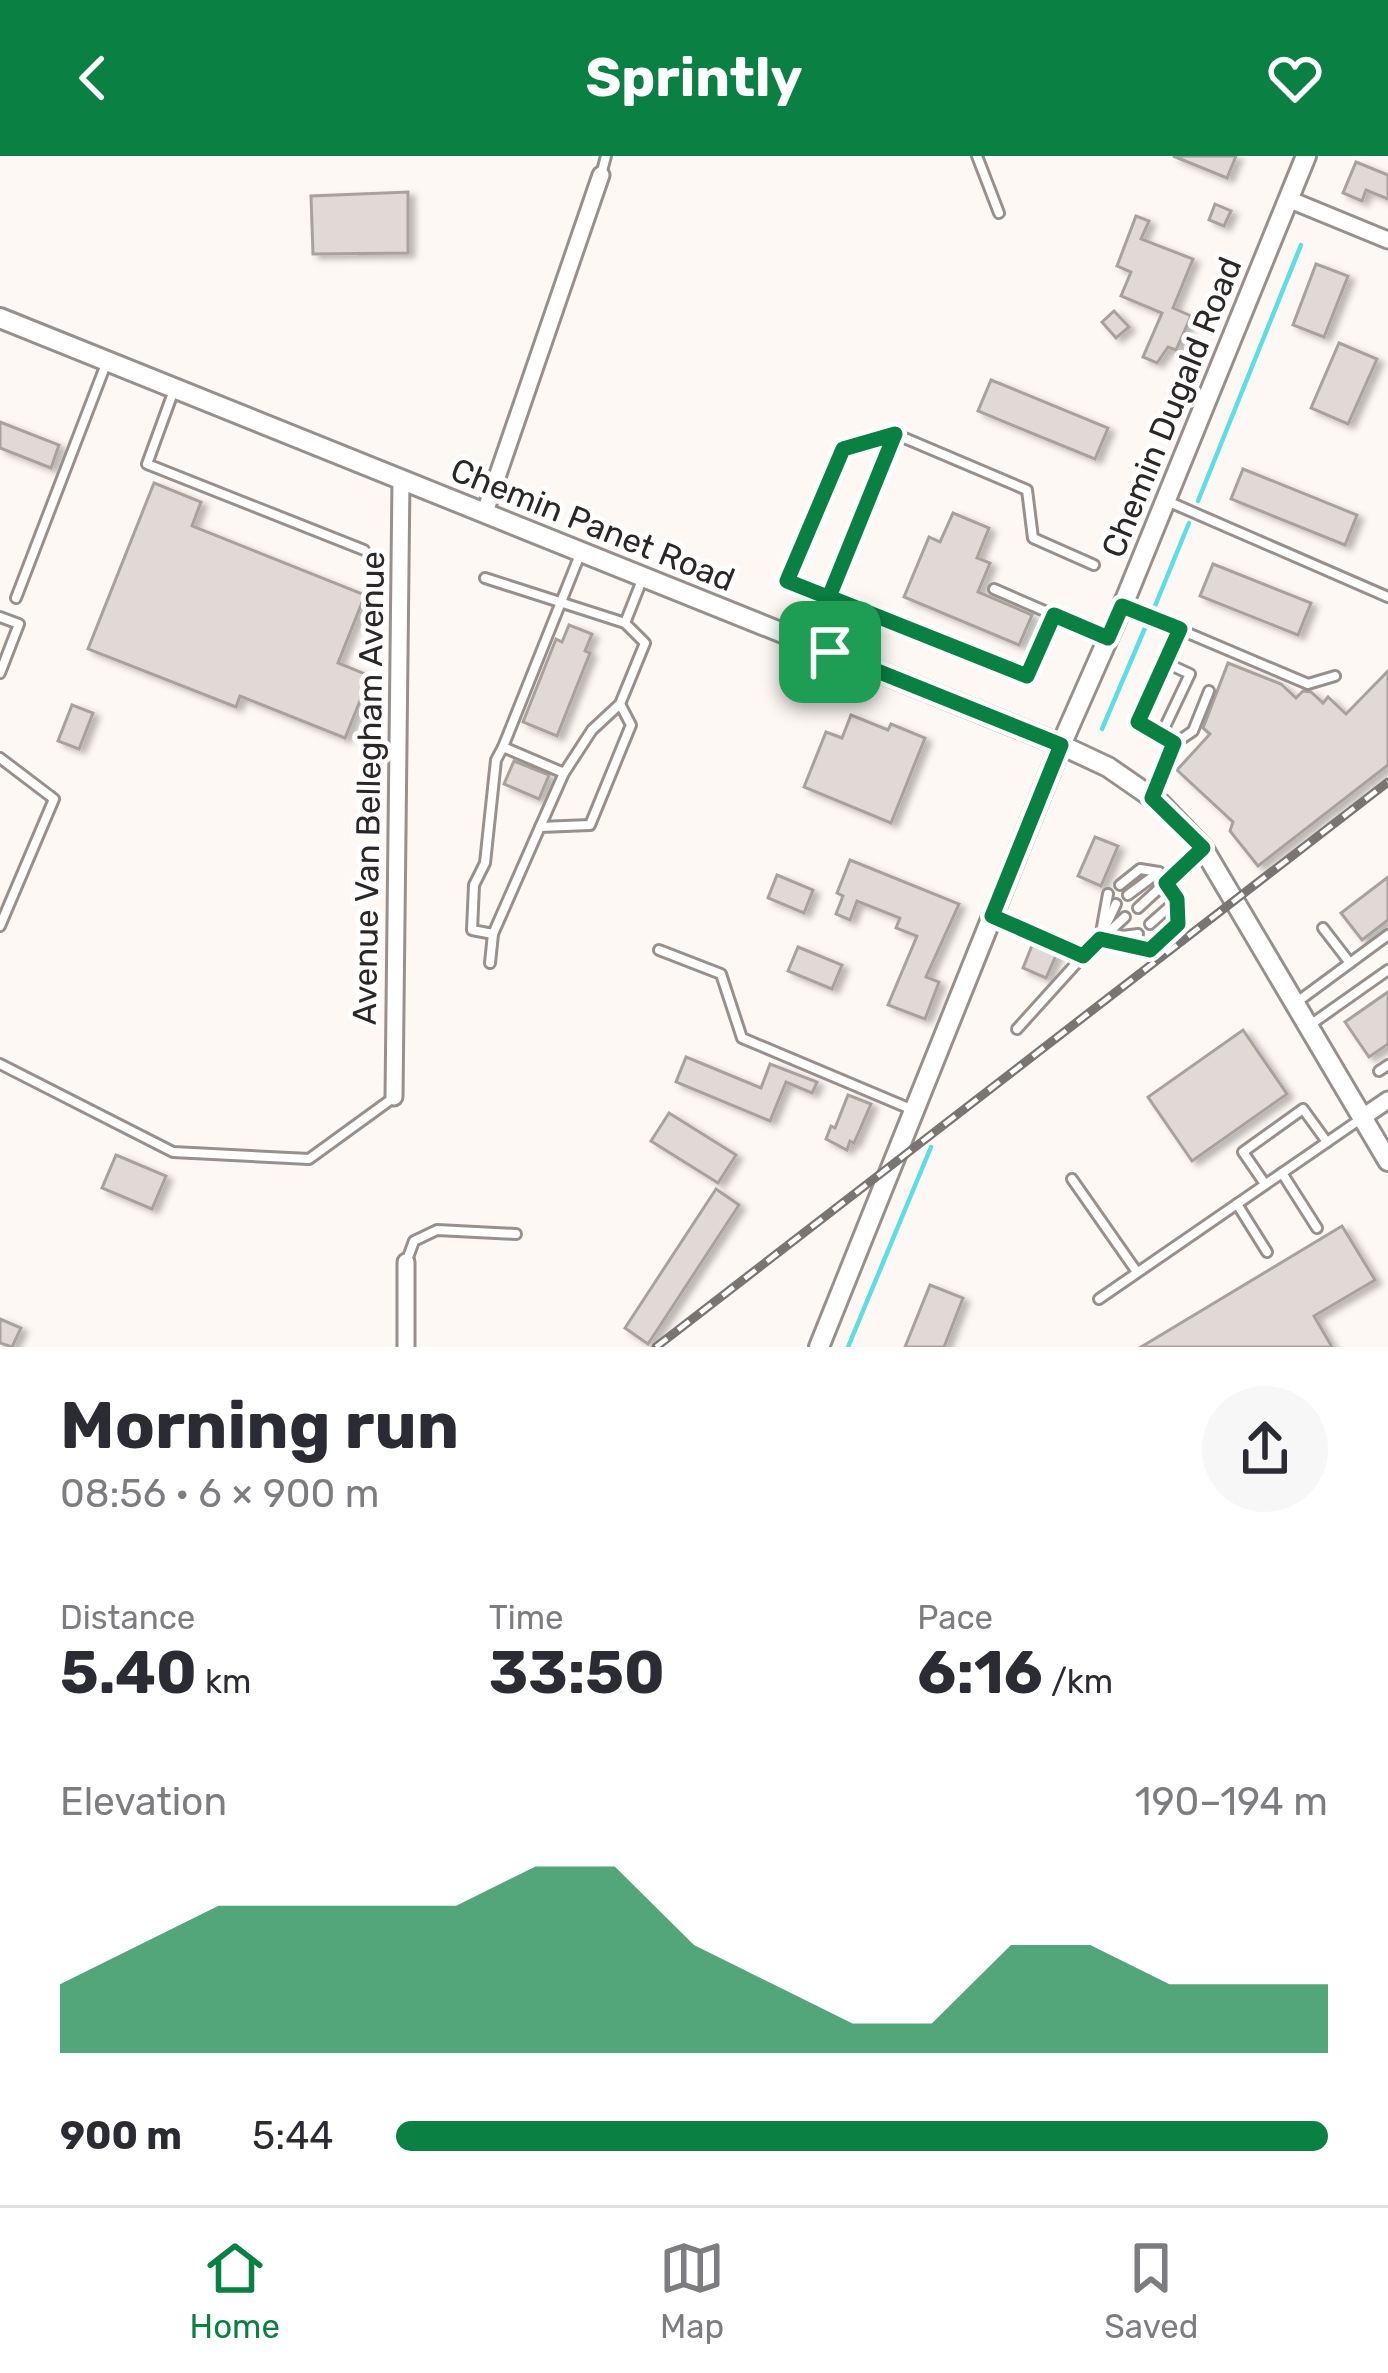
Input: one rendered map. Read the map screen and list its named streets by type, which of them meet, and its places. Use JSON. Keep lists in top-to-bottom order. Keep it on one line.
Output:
{"streets":{"street":["Chemin Dugald Road","Chemin Panet Road","Avenue Van Bellegham Avenue"]},"crossings":[["Chemin Dugald Road","Chemin Panet Road"],["Chemin Panet Road","Avenue Van Bellegham Avenue"]],"page":{"header":"Sprintly","heading":["Morning run","08:56 · 6 × 900 m"],"stats":[["Distance","5.40 km"],["Time","33:50"],["Pace","6:16 /km"]],"chart":["Elevation","190–194 m"],"list":[{"name":"900 m","note":"5:44"}],"tabs":["Home","Map","Saved"]}}
